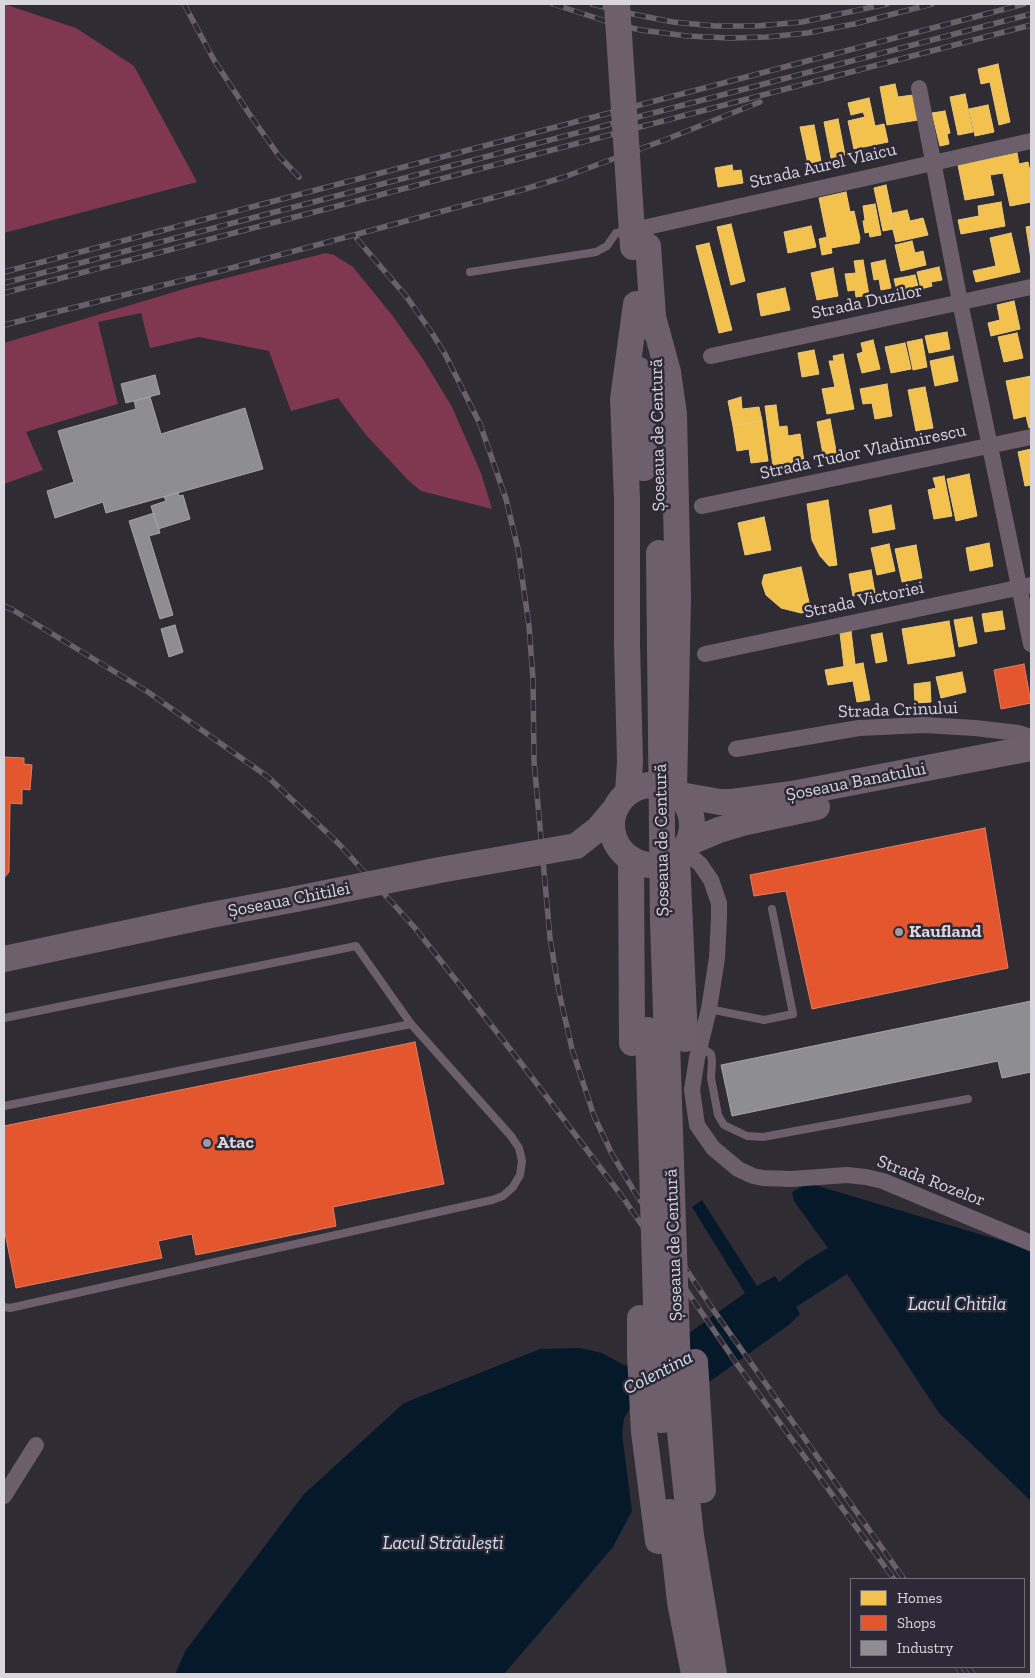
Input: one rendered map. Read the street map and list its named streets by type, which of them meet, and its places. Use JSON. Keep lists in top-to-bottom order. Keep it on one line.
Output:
{"streets":{"main road":["Șoseaua de Centură","Șoseaua Banatului","Șoseaua Chitilei"],"street":["Strada Aurel Vlaicu","Strada Duzilor","Strada Tudor Vladimirescu","Strada Victoriei","Strada Crinului","Strada Rozelor"]},"crossings":[["Strada Aurel Vlaicu","Șoseaua de Centură"],["Șoseaua Banatului","Șoseaua Chitilei"]],"water":["Lacul Chitila","Colentina","Lacul Străulești"],"places":["Kaufland","Atac"],"legend":["Homes","Shops","Industry"]}
